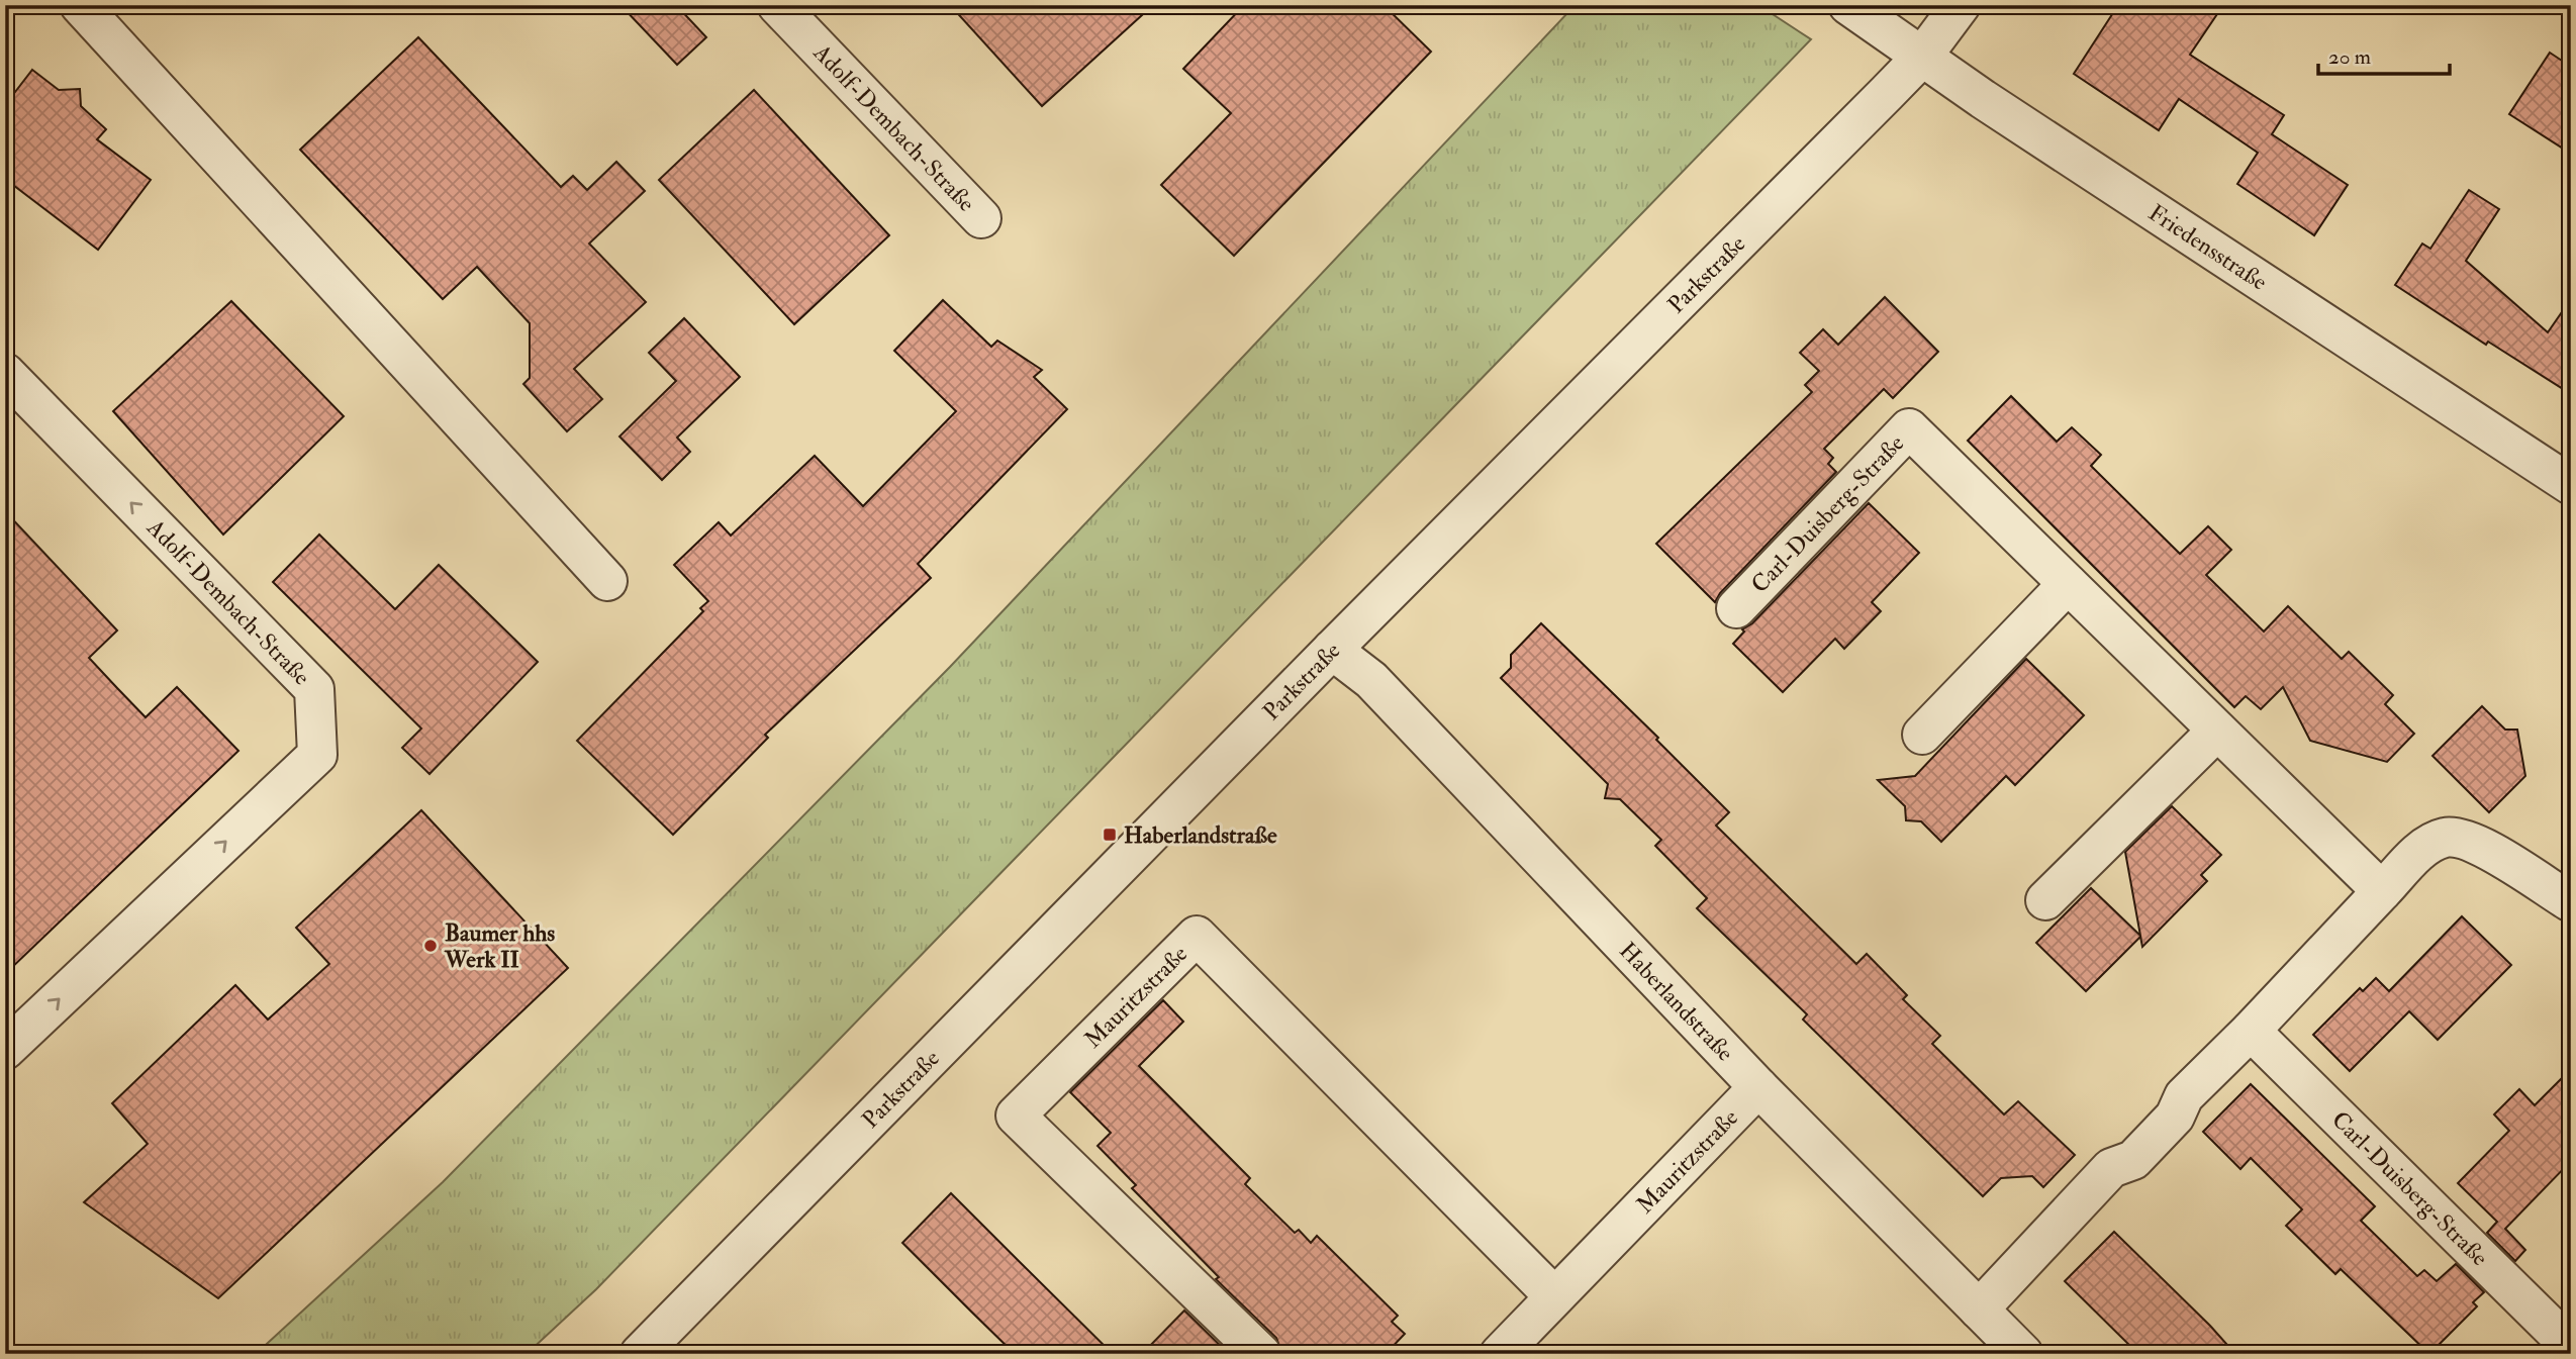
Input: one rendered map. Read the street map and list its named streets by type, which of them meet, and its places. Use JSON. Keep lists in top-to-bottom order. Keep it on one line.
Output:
{"streets":{"street":["Adolf-Dembach-Straße","Friedensstraße","Parkstraße","Carl-Duisberg-Straße","Mauritzstraße","Haberlandstraße"]},"crossings":[["Friedensstraße","Parkstraße"],["Parkstraße","Haberlandstraße"],["Mauritzstraße","Haberlandstraße"]],"places":{"transit":["Haberlandstraße"],"other":["Baumer hhs Werk II"]},"scale_bar":"20 m"}
